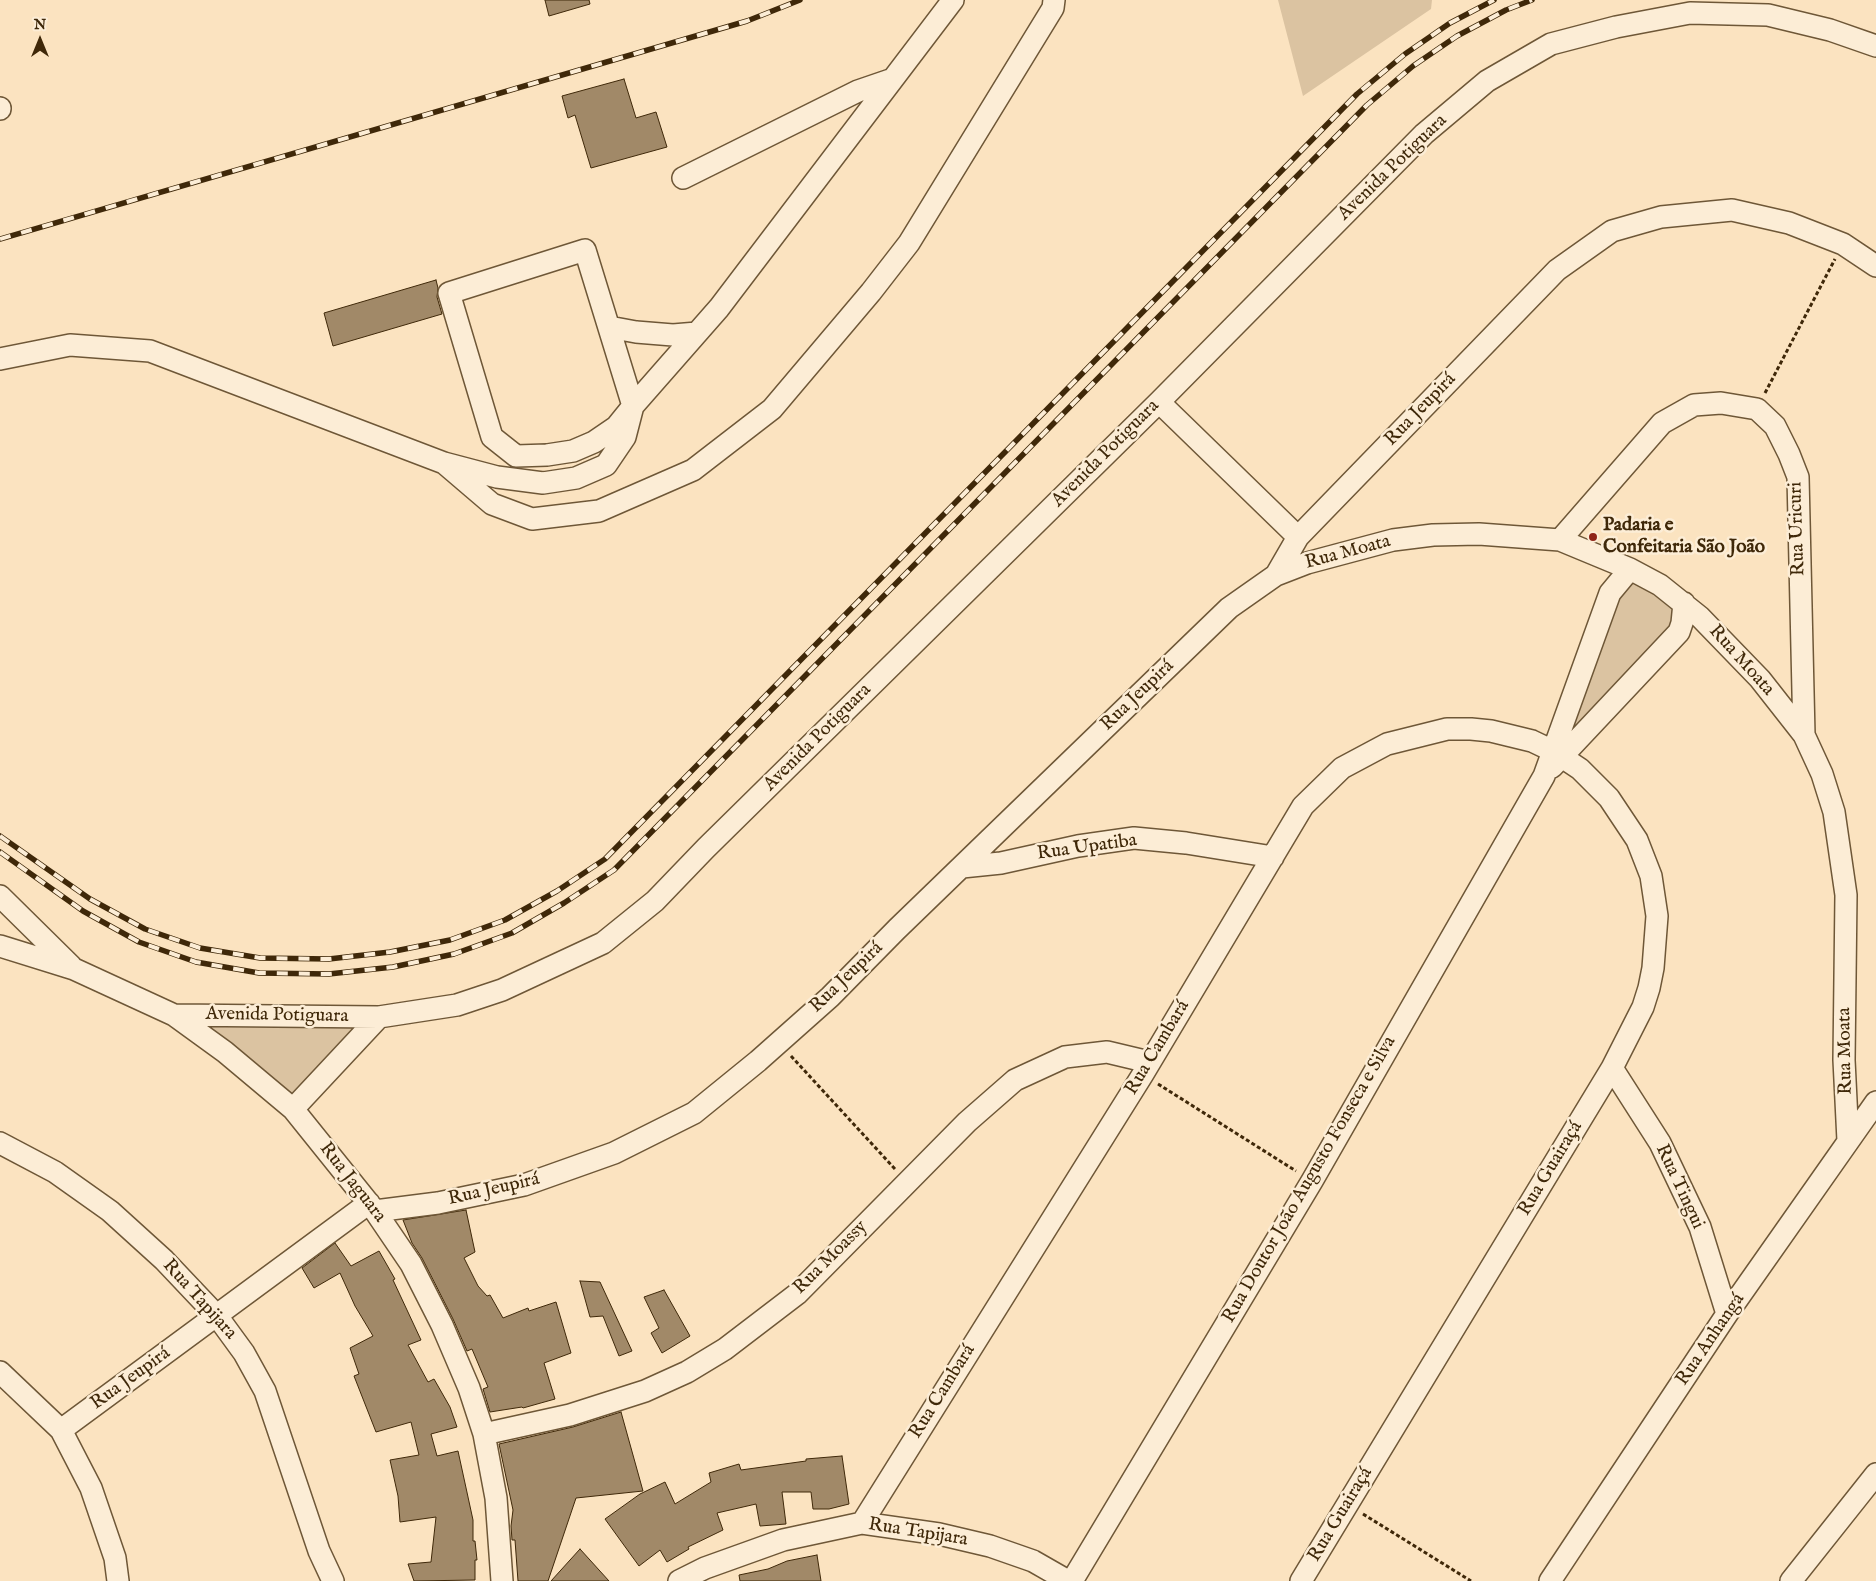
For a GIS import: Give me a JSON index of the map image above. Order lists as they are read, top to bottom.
{
  "streets": {
    "street": [
      "Avenida Potiguara",
      "Rua Jeupirá",
      "Rua Uricuri",
      "Rua Moata",
      "Rua Upatiba",
      "Rua Cambará",
      "Rua Guairaçá",
      "Rua Doutor João Augusto Fonseca e Silva",
      "Rua Jaguara",
      "Rua Tingui",
      "Rua Moassy",
      "Rua Tapijara",
      "Rua Anhangá"
    ]
  },
  "crossings": [
    ["Avenida Potiguara", "Rua Jaguara"],
    ["Rua Jeupirá", "Rua Moata"],
    ["Rua Jeupirá", "Rua Upatiba"],
    ["Rua Jeupirá", "Rua Jaguara"],
    ["Rua Jeupirá", "Rua Tapijara"],
    ["Rua Uricuri", "Rua Moata"],
    ["Rua Moata", "Rua Doutor João Augusto Fonseca e Silva"],
    ["Rua Moata", "Rua Anhangá"],
    ["Rua Upatiba", "Rua Cambará"],
    ["Rua Cambará", "Rua Guairaçá"],
    ["Rua Cambará", "Rua Doutor João Augusto Fonseca e Silva"],
    ["Rua Cambará", "Rua Moassy"],
    ["Rua Cambará", "Rua Tapijara"],
    ["Rua Guairaçá", "Rua Doutor João Augusto Fonseca e Silva"],
    ["Rua Guairaçá", "Rua Tingui"],
    ["Rua Doutor João Augusto Fonseca e Silva", "Rua Tapijara"],
    ["Rua Jaguara", "Rua Moassy"],
    ["Rua Tingui", "Rua Anhangá"]
  ],
  "places": ["Padaria e Confeitaria São João"],
  "north": "top"
}
